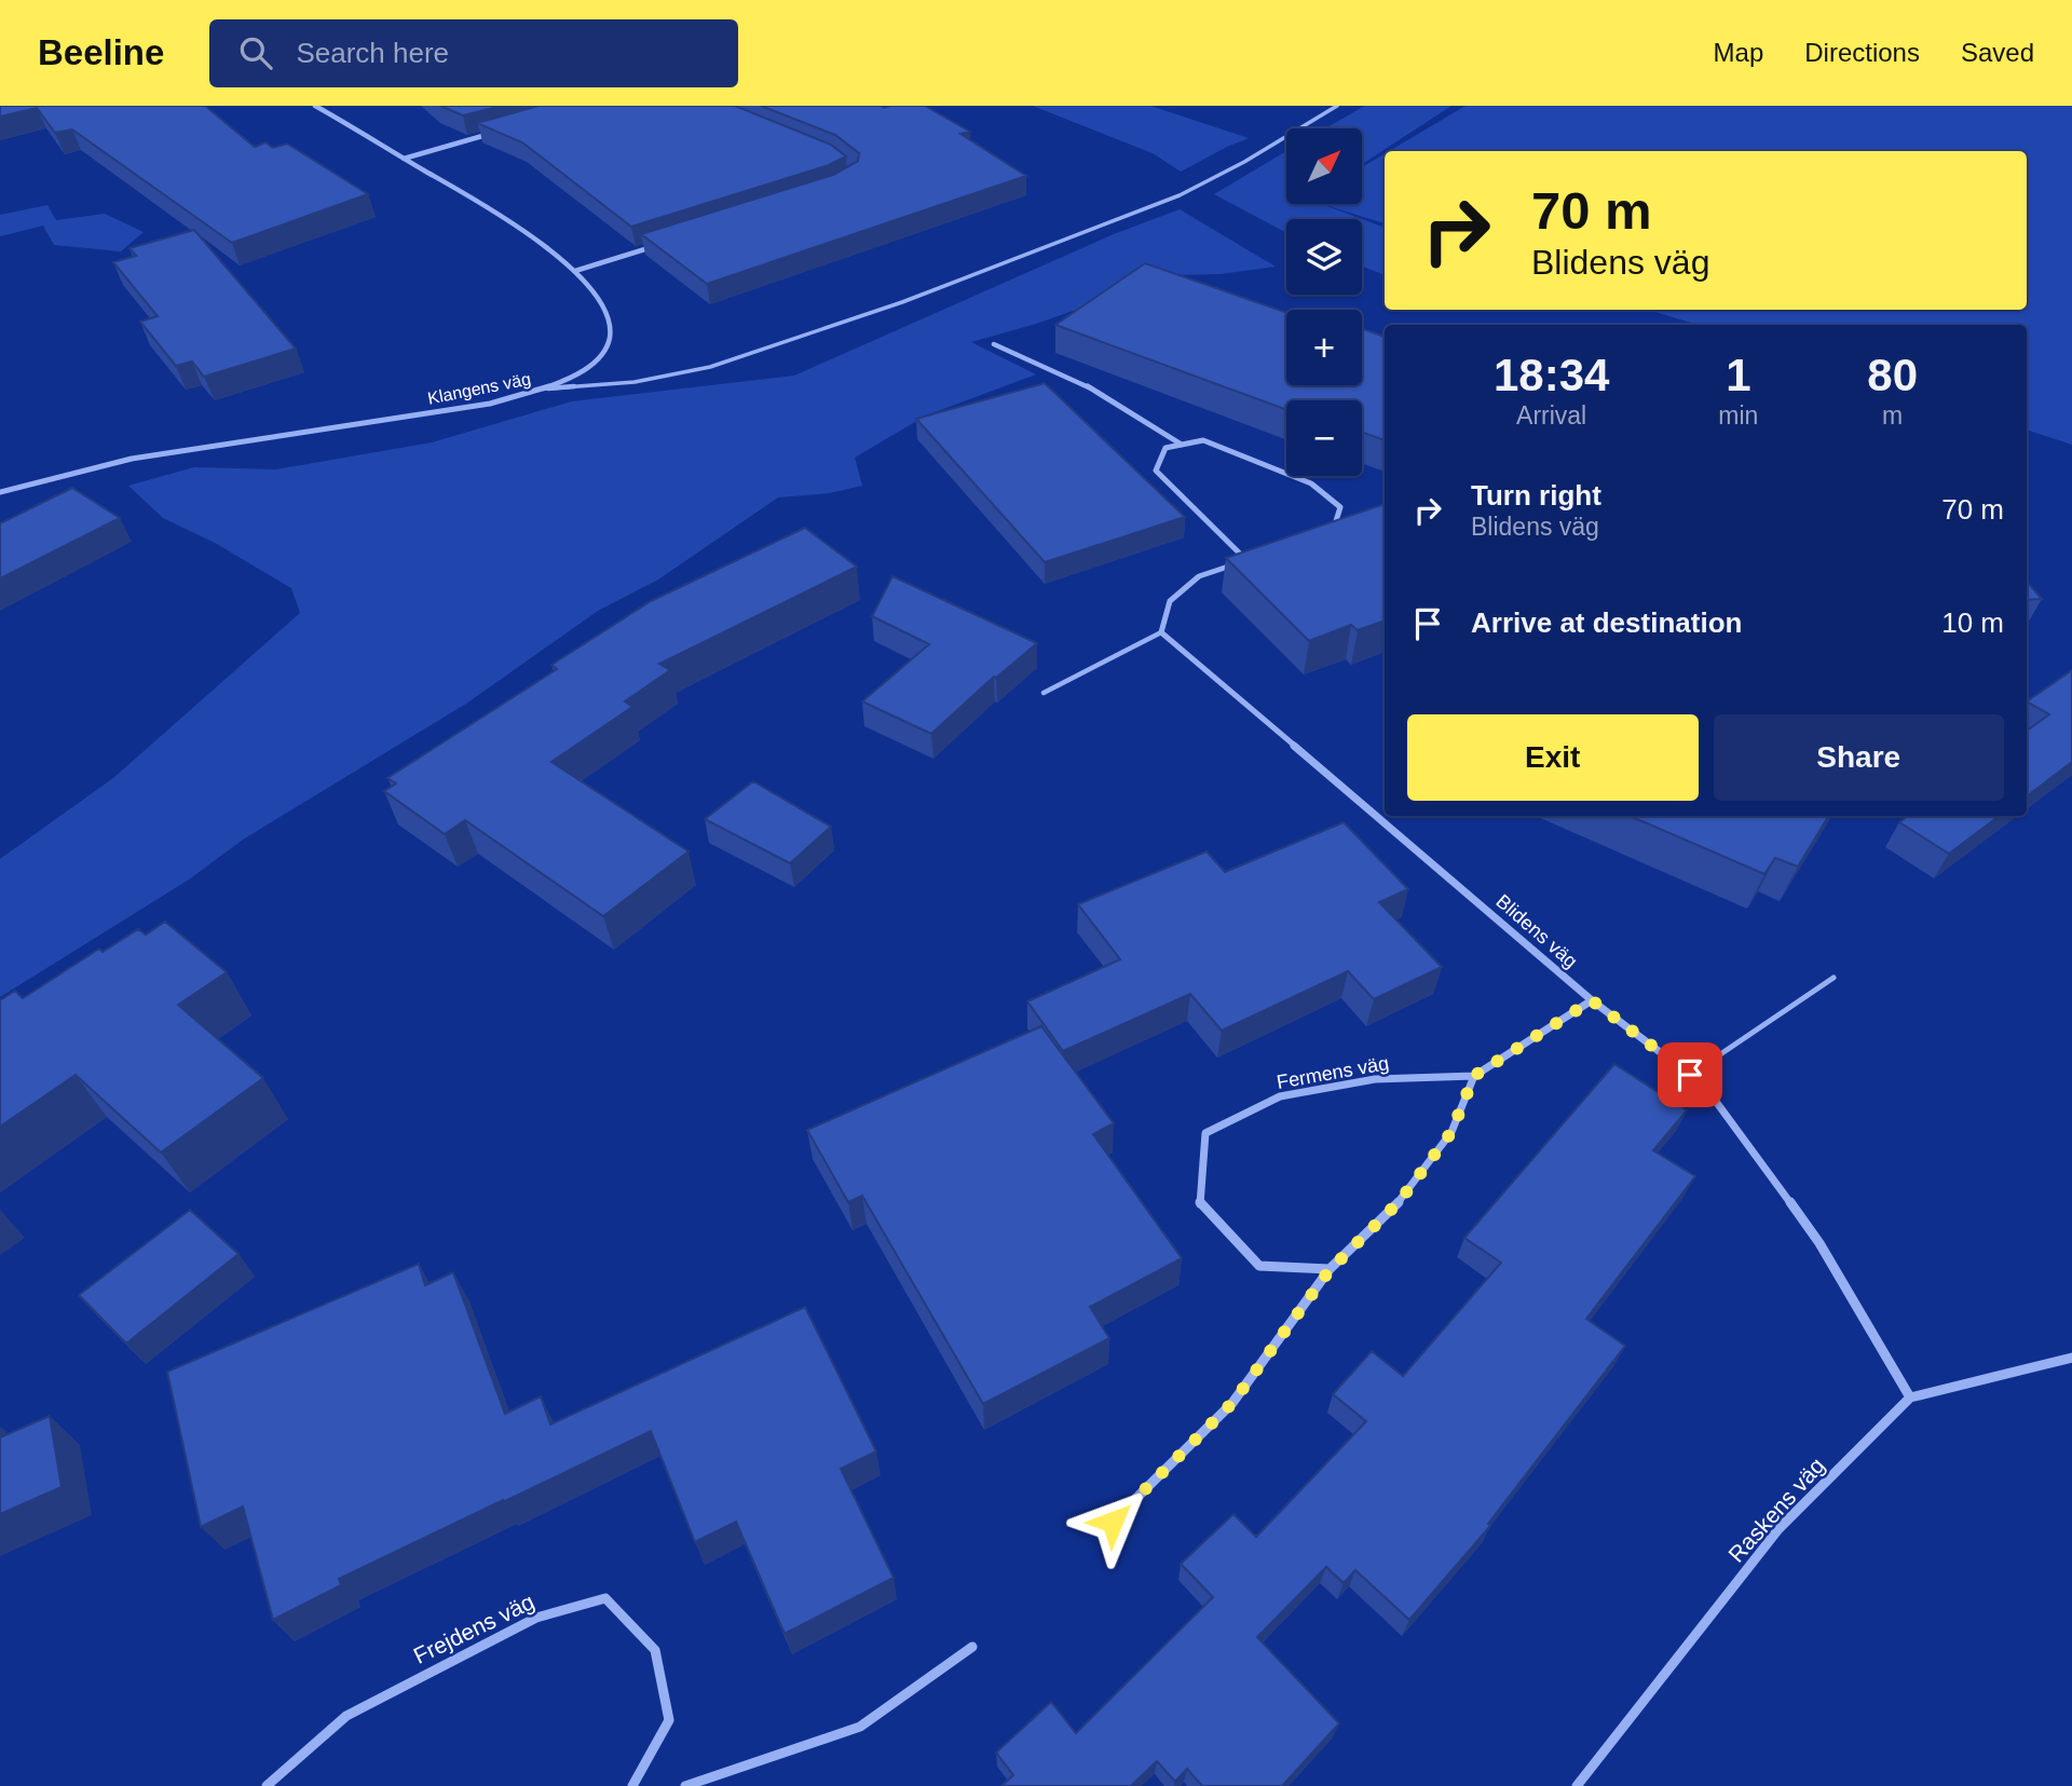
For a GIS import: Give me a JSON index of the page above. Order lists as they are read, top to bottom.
{
  "streets": {
    "street": [
      "Klangens väg",
      "Blidens väg",
      "Fermens väg",
      "Raskens väg",
      "Frejdens väg"
    ]
  },
  "crossings": [
    ["Blidens väg", "Raskens väg"]
  ],
  "north": "top right",
  "page": {
    "header": "Beeline",
    "search": "Search here",
    "nav": ["Map", "Directions", "Saved"],
    "map_buttons": ["+", "−"],
    "turn": ["70 m", "Blidens väg"],
    "eta": [
      "18:34",
      "Arrival",
      "1",
      "min",
      "80",
      "m"
    ],
    "list": [
      {
        "name": "Turn right",
        "note": "Blidens väg",
        "value": "70 m"
      },
      {
        "name": "Arrive at destination",
        "value": "10 m"
      }
    ],
    "buttons": ["Exit", "Share"]
  }
}
